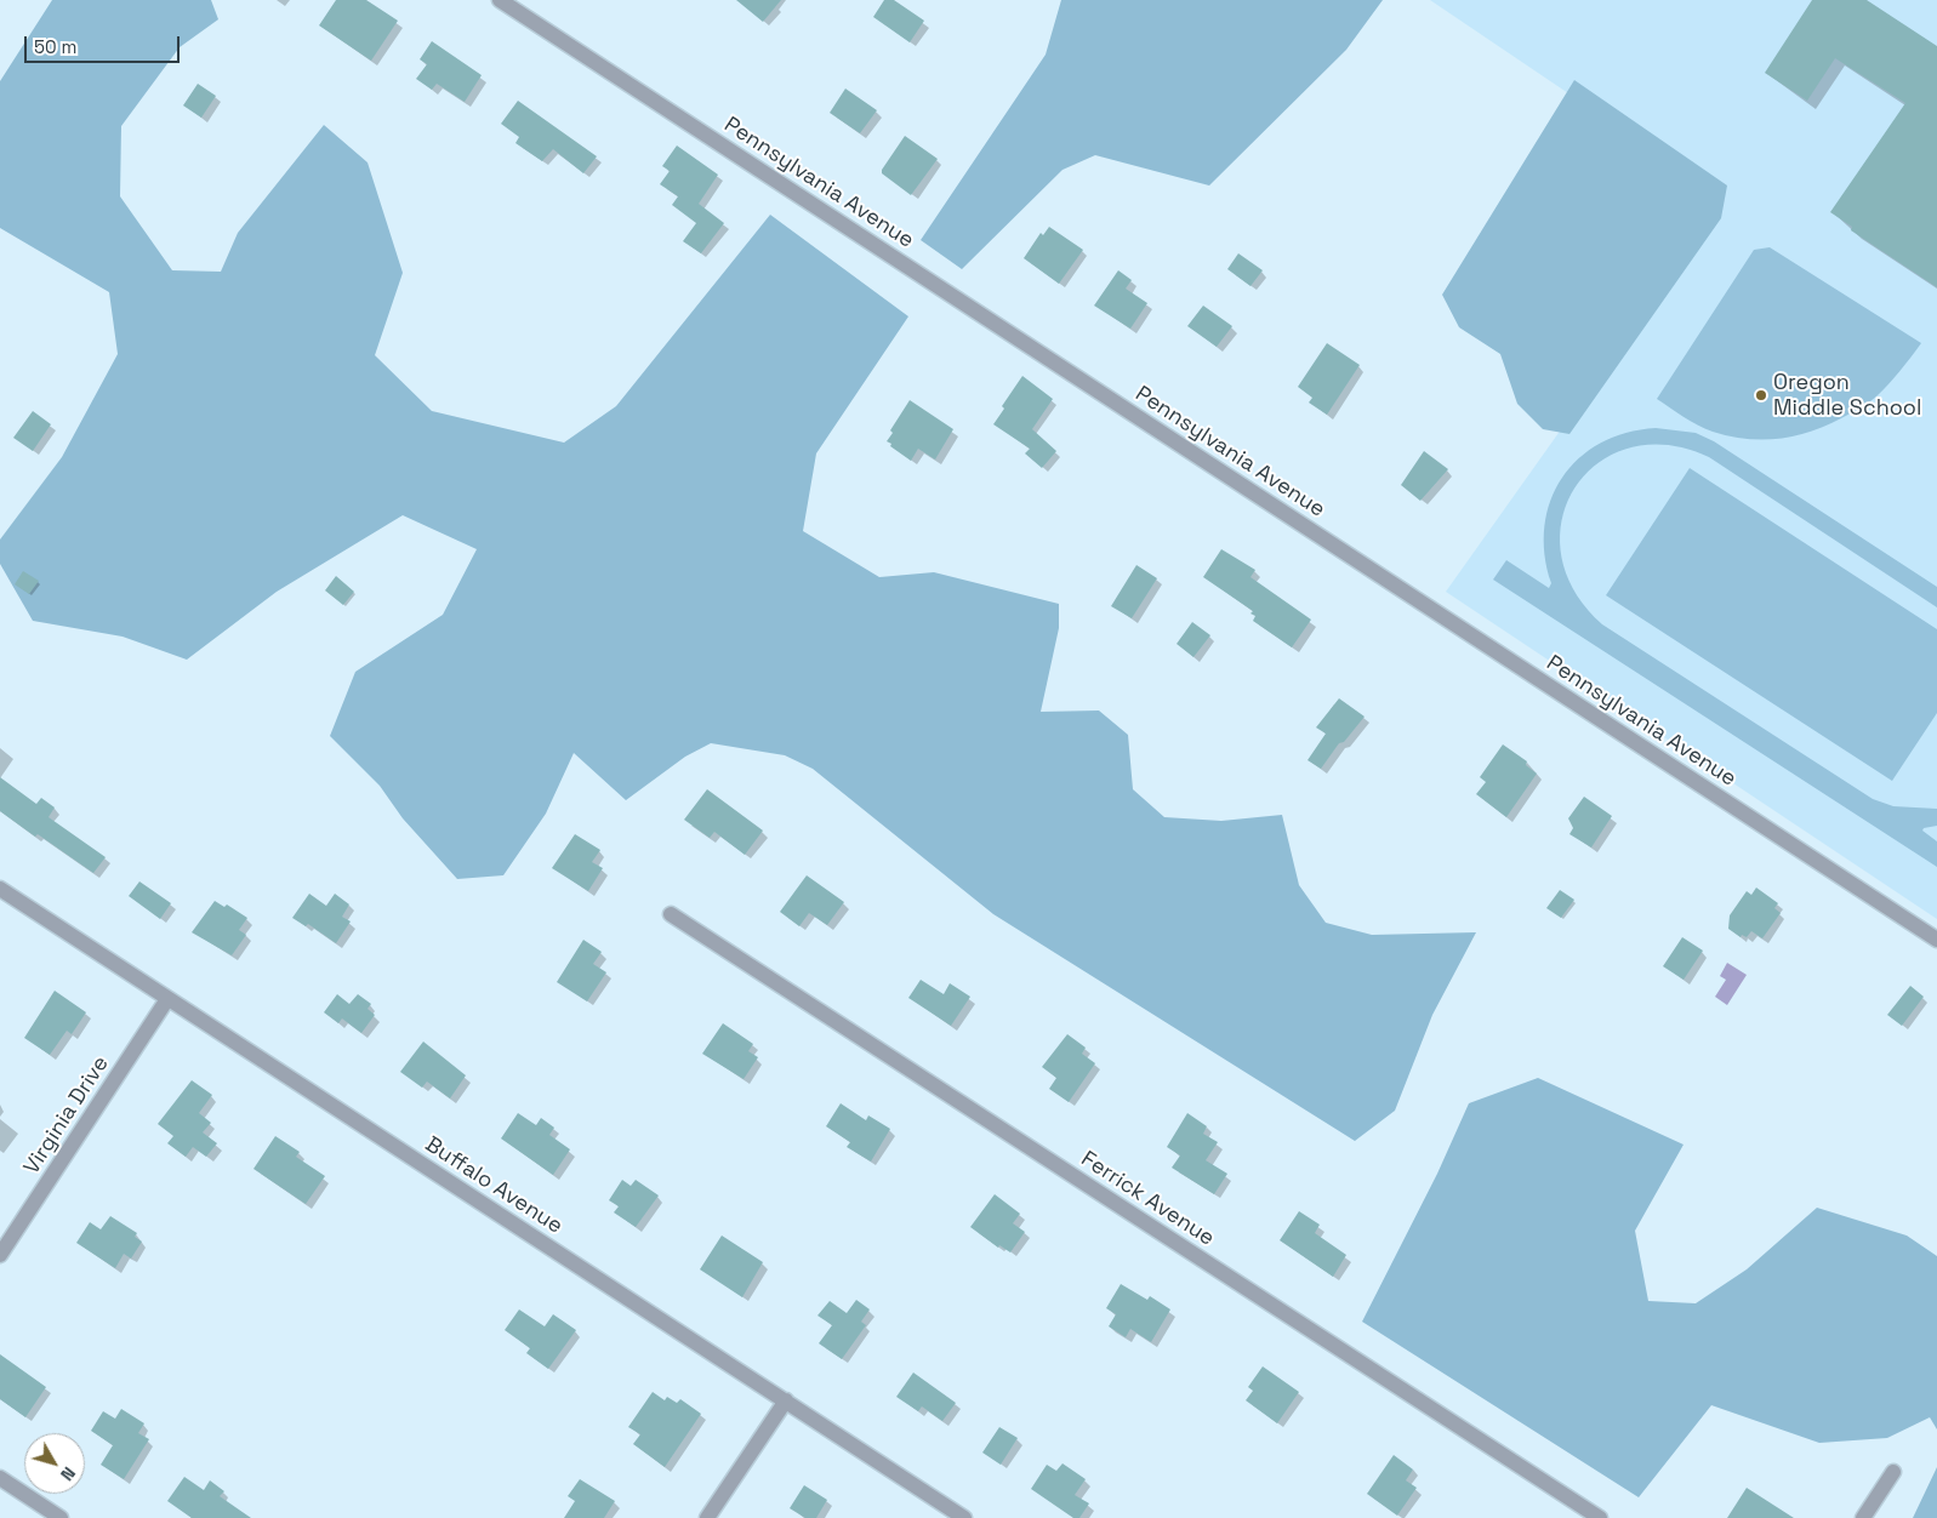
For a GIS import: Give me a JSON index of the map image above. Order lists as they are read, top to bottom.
{
  "streets": {
    "street": [
      "Pennsylvania Avenue",
      "Virginia Drive",
      "Buffalo Avenue",
      "Ferrick Avenue"
    ]
  },
  "crossings": [
    ["Virginia Drive", "Buffalo Avenue"]
  ],
  "places": ["Oregon Middle School"],
  "scale_bar": "50 m",
  "north": "bottom right"
}
